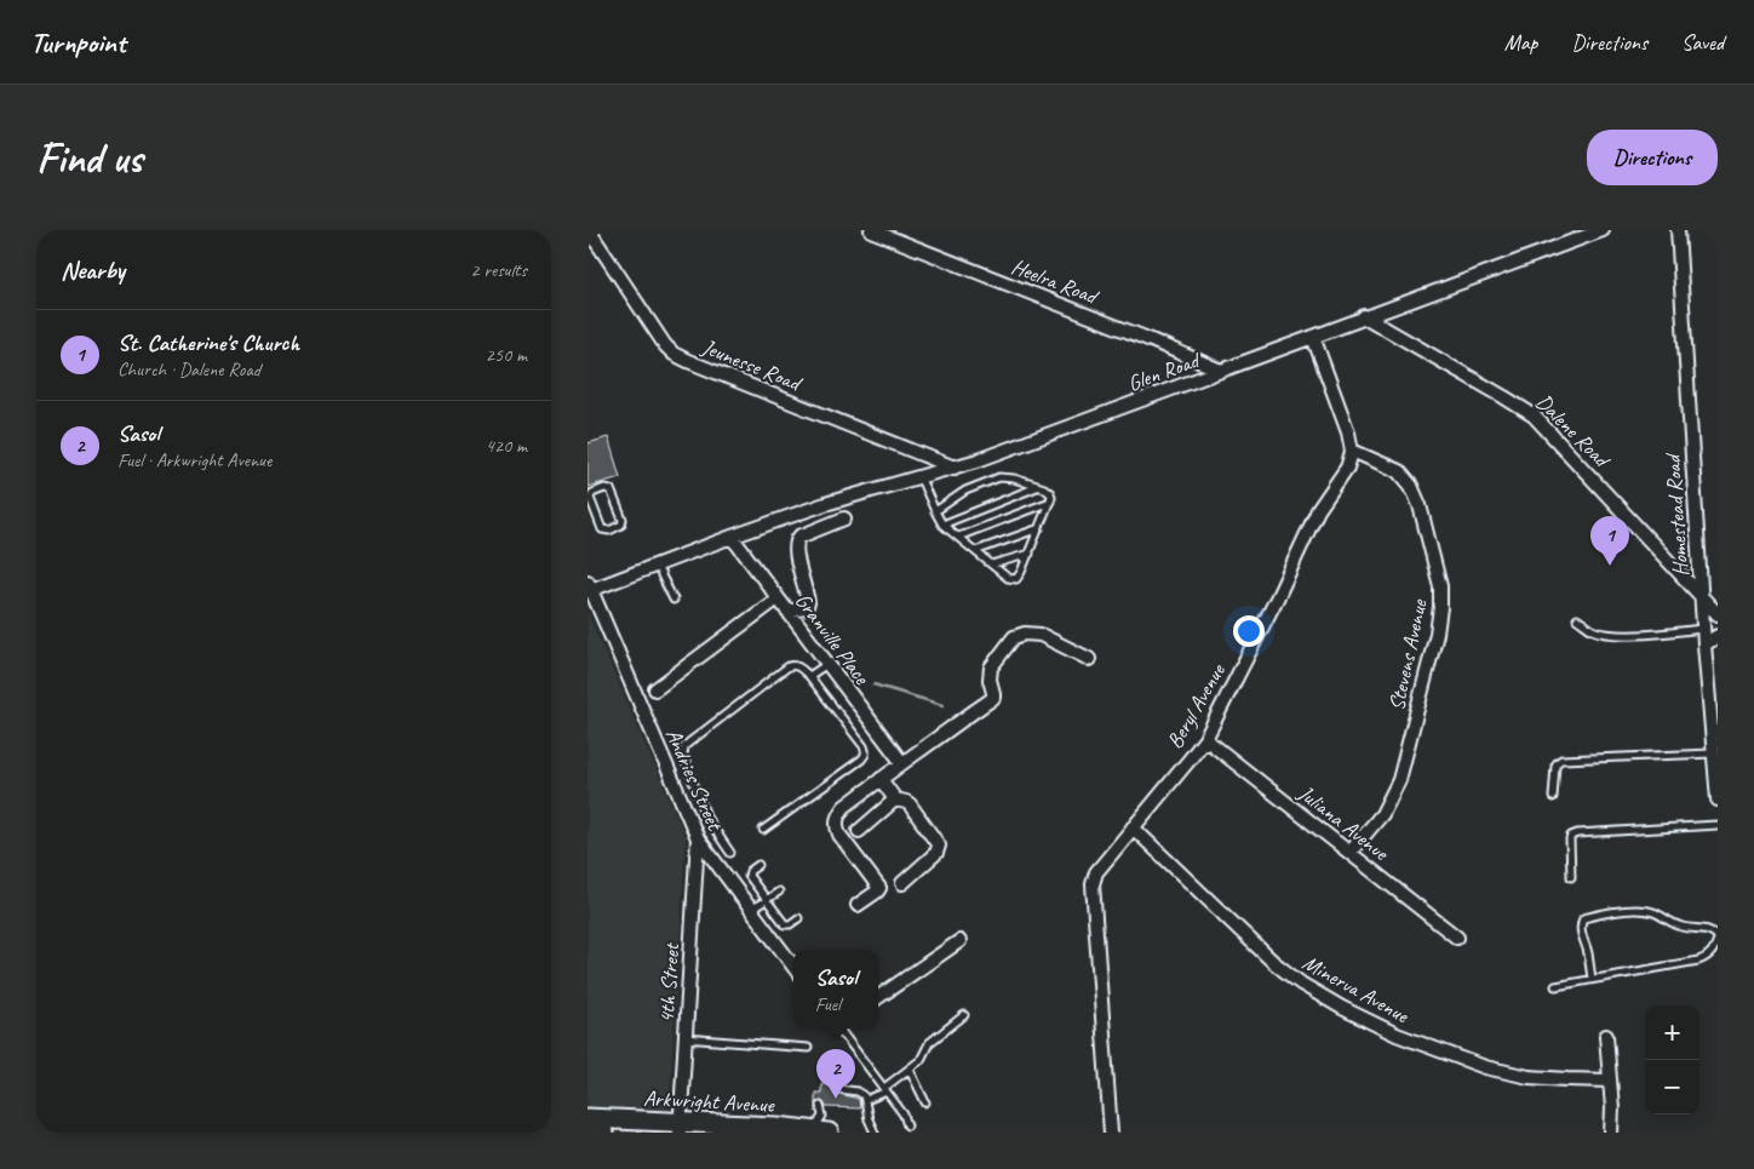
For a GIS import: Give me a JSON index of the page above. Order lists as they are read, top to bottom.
{
  "streets": {
    "main road": ["Arkwright Avenue"],
    "street": [
      "Heelra Road",
      "Jeunesse Road",
      "Glen Road",
      "Dalene Road",
      "Homestead Road",
      "Granville Place",
      "Stevens Avenue",
      "Beryl Avenue",
      "Andries Street",
      "Juliana Avenue",
      "4th Street",
      "Minerva Avenue"
    ]
  },
  "crossings": [
    ["Heelra Road", "Glen Road"],
    ["Jeunesse Road", "Glen Road"],
    ["Glen Road", "Dalene Road"],
    ["Glen Road", "Granville Place"],
    ["Glen Road", "Andries Street"],
    ["Dalene Road", "Homestead Road"],
    ["Stevens Avenue", "Beryl Avenue"],
    ["Stevens Avenue", "Juliana Avenue"],
    ["Beryl Avenue", "Juliana Avenue"],
    ["Beryl Avenue", "Minerva Avenue"],
    ["Andries Street", "4th Street"],
    ["4th Street", "Arkwright Avenue"]
  ],
  "page": {
    "header": "Turnpoint",
    "nav": ["Map", "Directions", "Saved"],
    "buttons": "Directions",
    "title": "Find us",
    "heading": ["Nearby", "2 results"],
    "list": [
      {
        "mark": "1",
        "name": "St. Catherine's Church",
        "note": "Church · Dalene Road",
        "value": "250 m"
      },
      {
        "mark": "2",
        "name": "Sasol",
        "note": "Fuel · Arkwright Avenue",
        "value": "420 m"
      }
    ],
    "pins": ["1", "2"],
    "popup": ["Sasol", "Fuel"],
    "map_buttons": ["+", "−"]
  }
}
